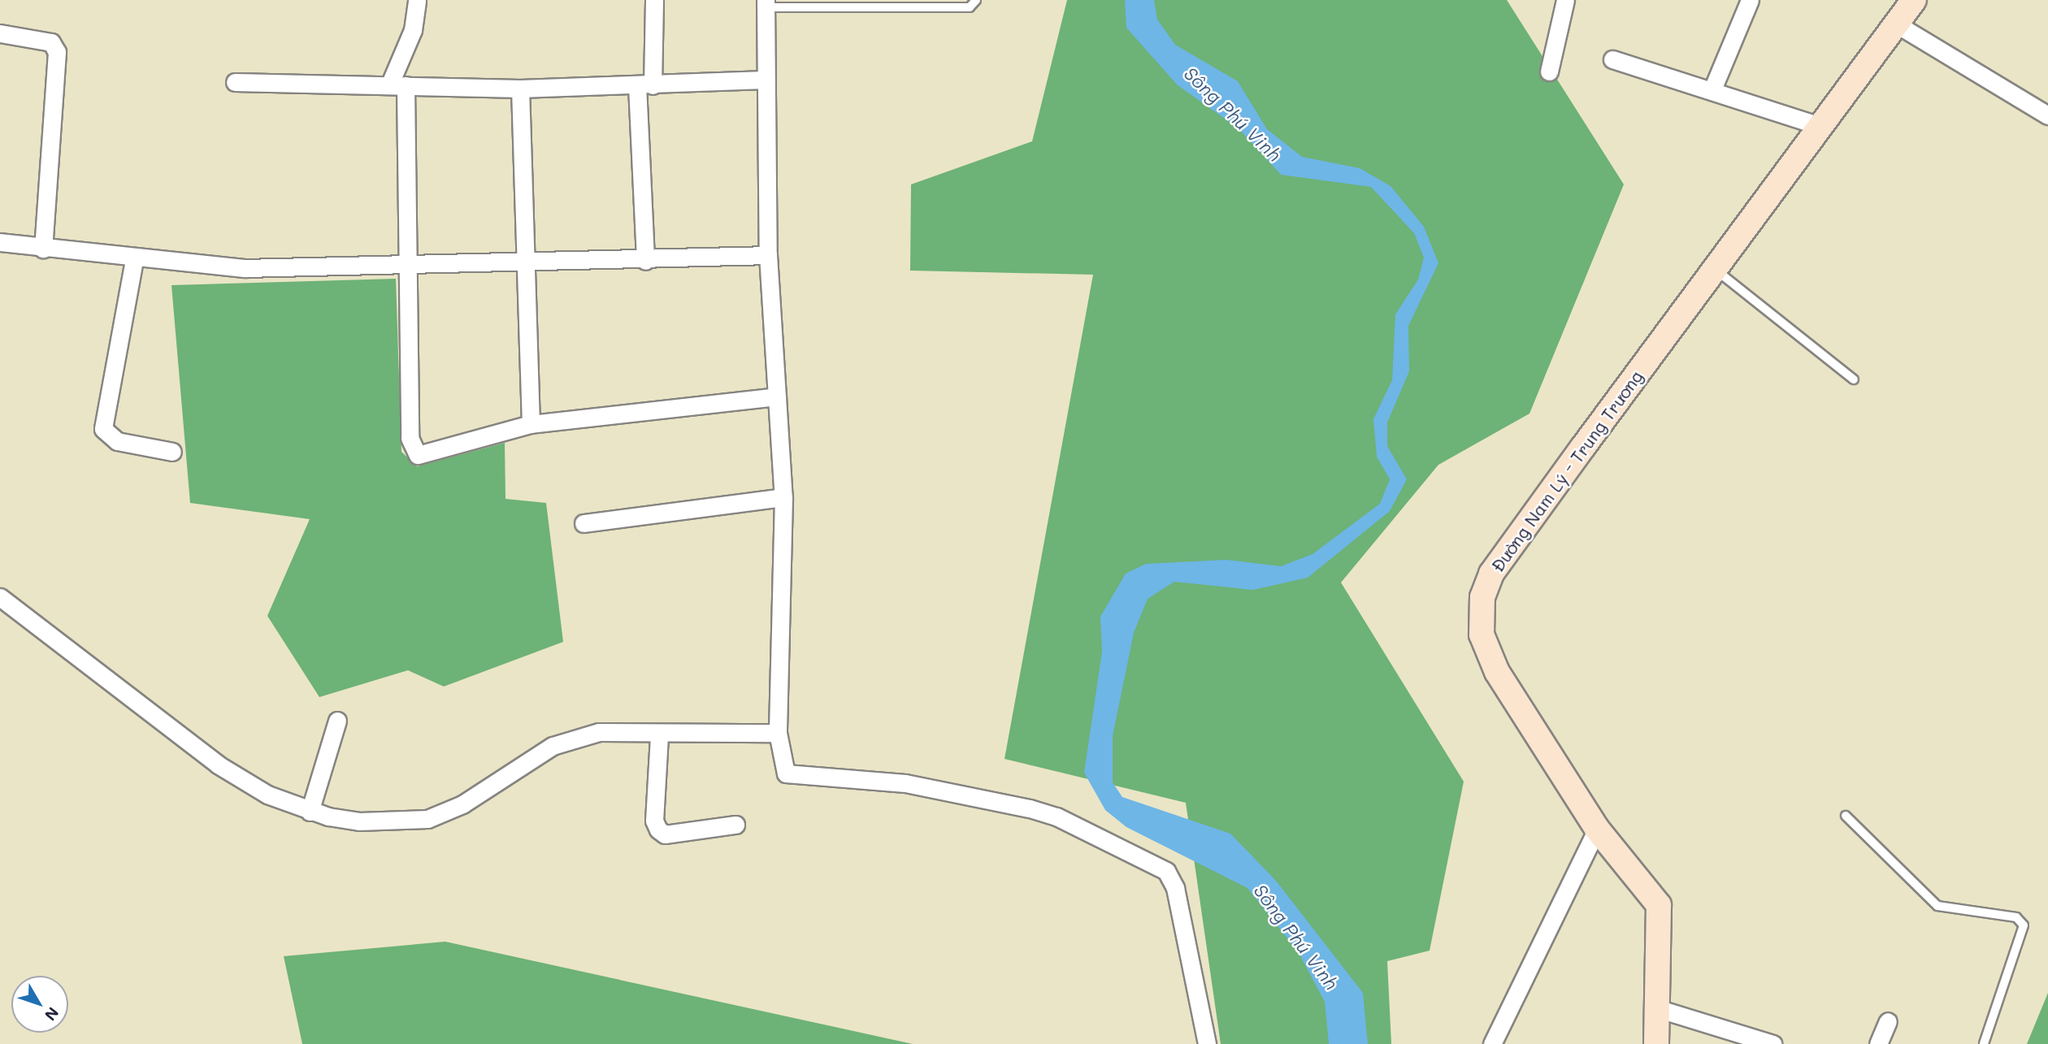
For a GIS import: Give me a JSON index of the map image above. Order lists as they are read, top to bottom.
{
  "streets": {
    "main road": ["Đường Nam Lý - Trung Trương"]
  },
  "water": ["Sông Phú Vinh"],
  "north": "bottom right"
}
